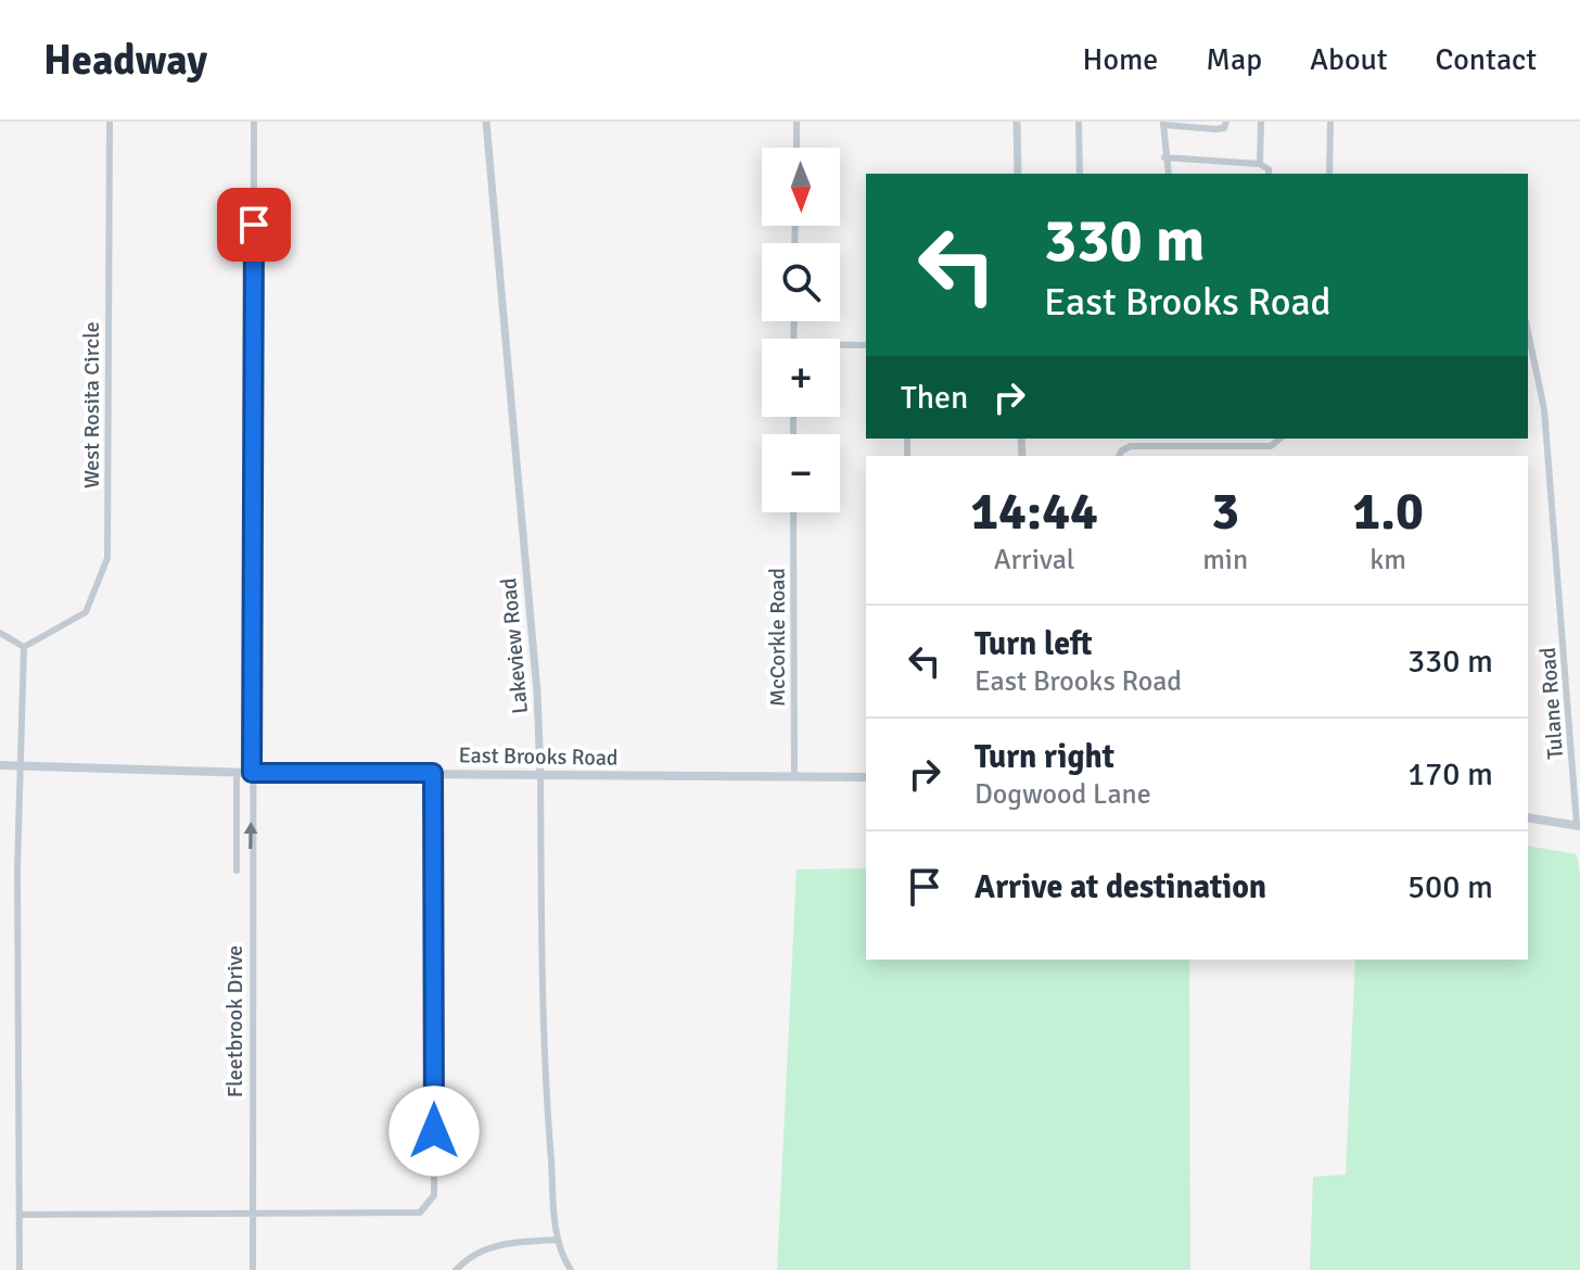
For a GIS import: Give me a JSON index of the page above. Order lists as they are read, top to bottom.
{
  "streets": {
    "main road": ["East Brooks Road"],
    "street": [
      "West Rosita Circle",
      "McCorkle Road",
      "Lakeview Road",
      "Tulane Road",
      "Fleetbrook Drive"
    ]
  },
  "crossings": [
    ["McCorkle Road", "East Brooks Road"],
    ["Lakeview Road", "East Brooks Road"],
    ["East Brooks Road", "Fleetbrook Drive"]
  ],
  "one_way": ["Fleetbrook Drive"],
  "north": "bottom",
  "page": {
    "header": "Headway",
    "nav": [
      "Home",
      "Map",
      "About",
      "Contact"
    ],
    "map_buttons": ["+", "−"],
    "turn": ["330 m", "East Brooks Road"],
    "then": "Then",
    "eta": [
      "14:44",
      "Arrival",
      "3",
      "min",
      "1.0",
      "km"
    ],
    "list": [
      {
        "name": "Turn left",
        "note": "East Brooks Road",
        "value": "330 m"
      },
      {
        "name": "Turn right",
        "note": "Dogwood Lane",
        "value": "170 m"
      },
      {
        "name": "Arrive at destination",
        "value": "500 m"
      }
    ]
  }
}
